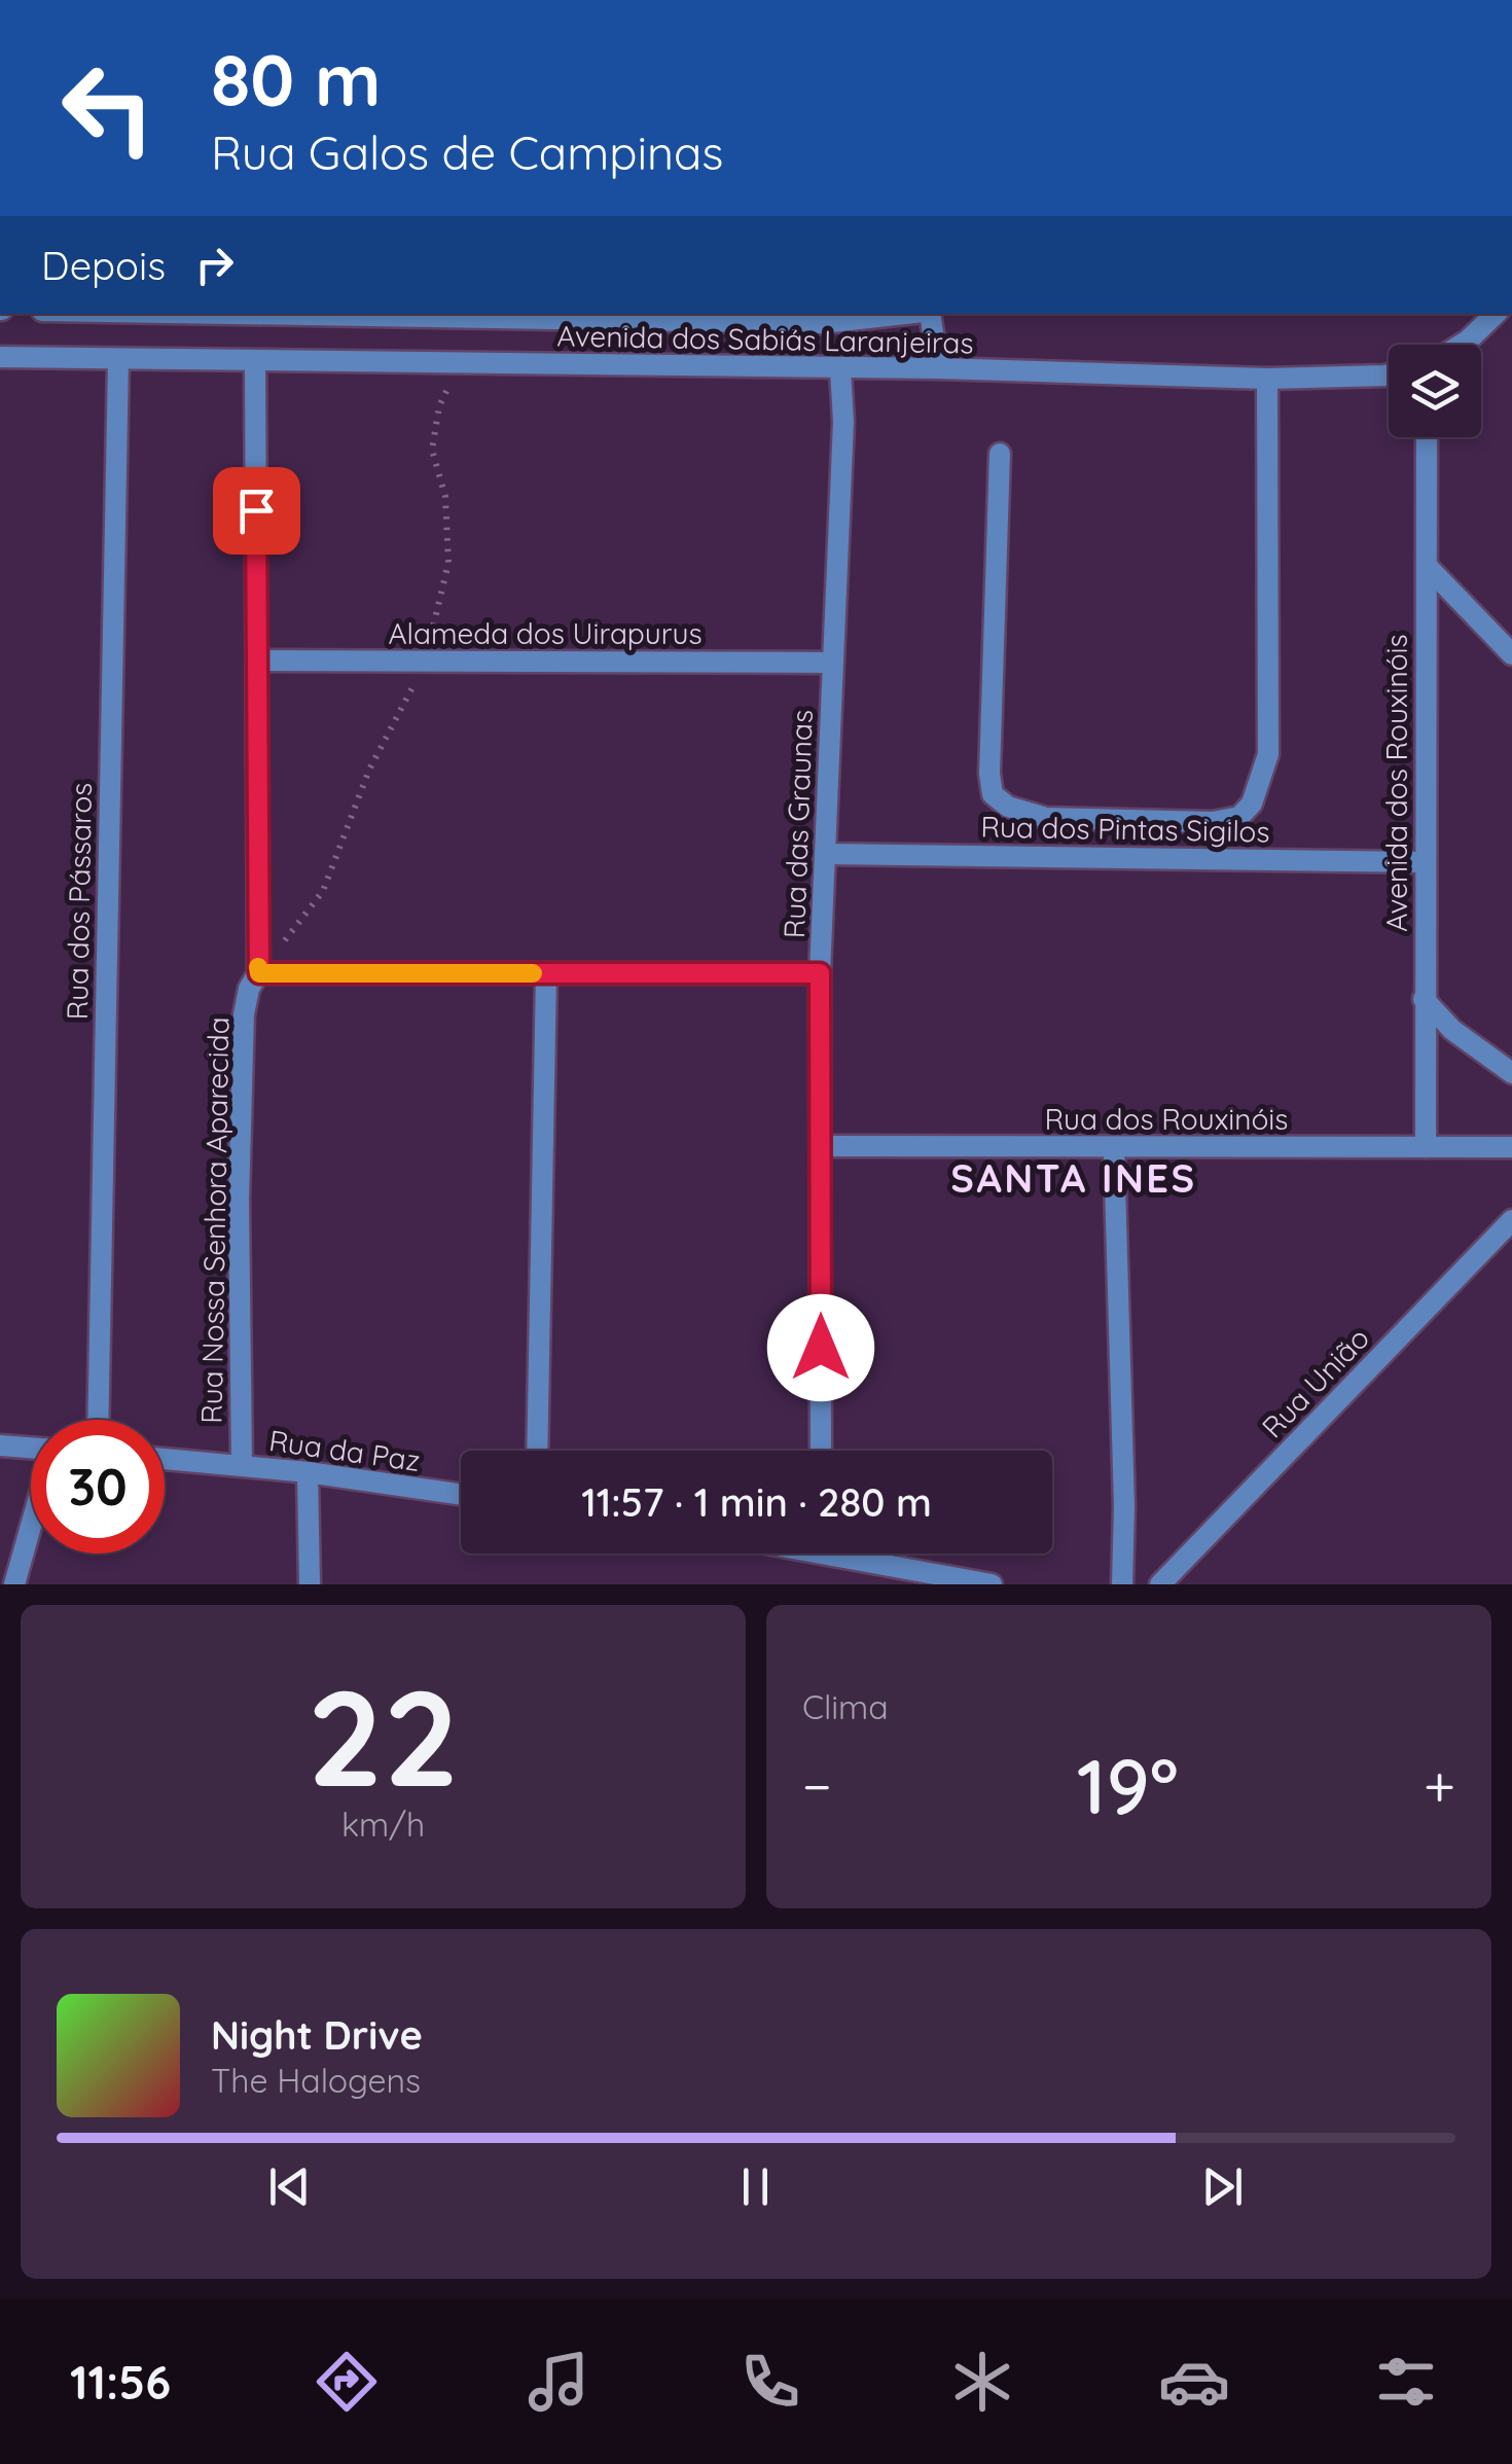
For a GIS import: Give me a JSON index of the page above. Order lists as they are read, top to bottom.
{
  "streets": {
    "street": [
      "Avenida dos Sabiás Laranjeiras",
      "Alameda dos Uirapurus",
      "Avenida dos Rouxinóis",
      "Rua das Graunas",
      "Rua dos Pintas Sigilos",
      "Rua dos Pássaros",
      "Rua dos Rouxinóis",
      "Rua Nossa Senhora Aparecida",
      "Rua União",
      "Rua da Paz"
    ]
  },
  "crossings": [
    ["Avenida dos Sabiás Laranjeiras", "Rua das Graunas"],
    ["Avenida dos Sabiás Laranjeiras", "Rua dos Pássaros"],
    ["Avenida dos Sabiás Laranjeiras", "Rua Nossa Senhora Aparecida"],
    ["Alameda dos Uirapurus", "Rua das Graunas"],
    ["Alameda dos Uirapurus", "Rua Nossa Senhora Aparecida"],
    ["Avenida dos Rouxinóis", "Rua dos Pintas Sigilos"],
    ["Avenida dos Rouxinóis", "Rua dos Rouxinóis"],
    ["Rua das Graunas", "Rua dos Pintas Sigilos"],
    ["Rua das Graunas", "Rua dos Rouxinóis"],
    ["Rua Nossa Senhora Aparecida", "Rua da Paz"]
  ],
  "districts": ["SANTA INES"],
  "page": {
    "turn": ["80 m", "Rua Galos de Campinas"],
    "then": "Depois",
    "limit": "30",
    "trip": "11:57 · 1 min · 280 m",
    "tile": [
      ["22", "km/h"],
      "Clima"
    ],
    "heat": ["−", "19°", "+"],
    "song": ["Night Drive", "The Halogens"],
    "tabs": "11:56"
  }
}
